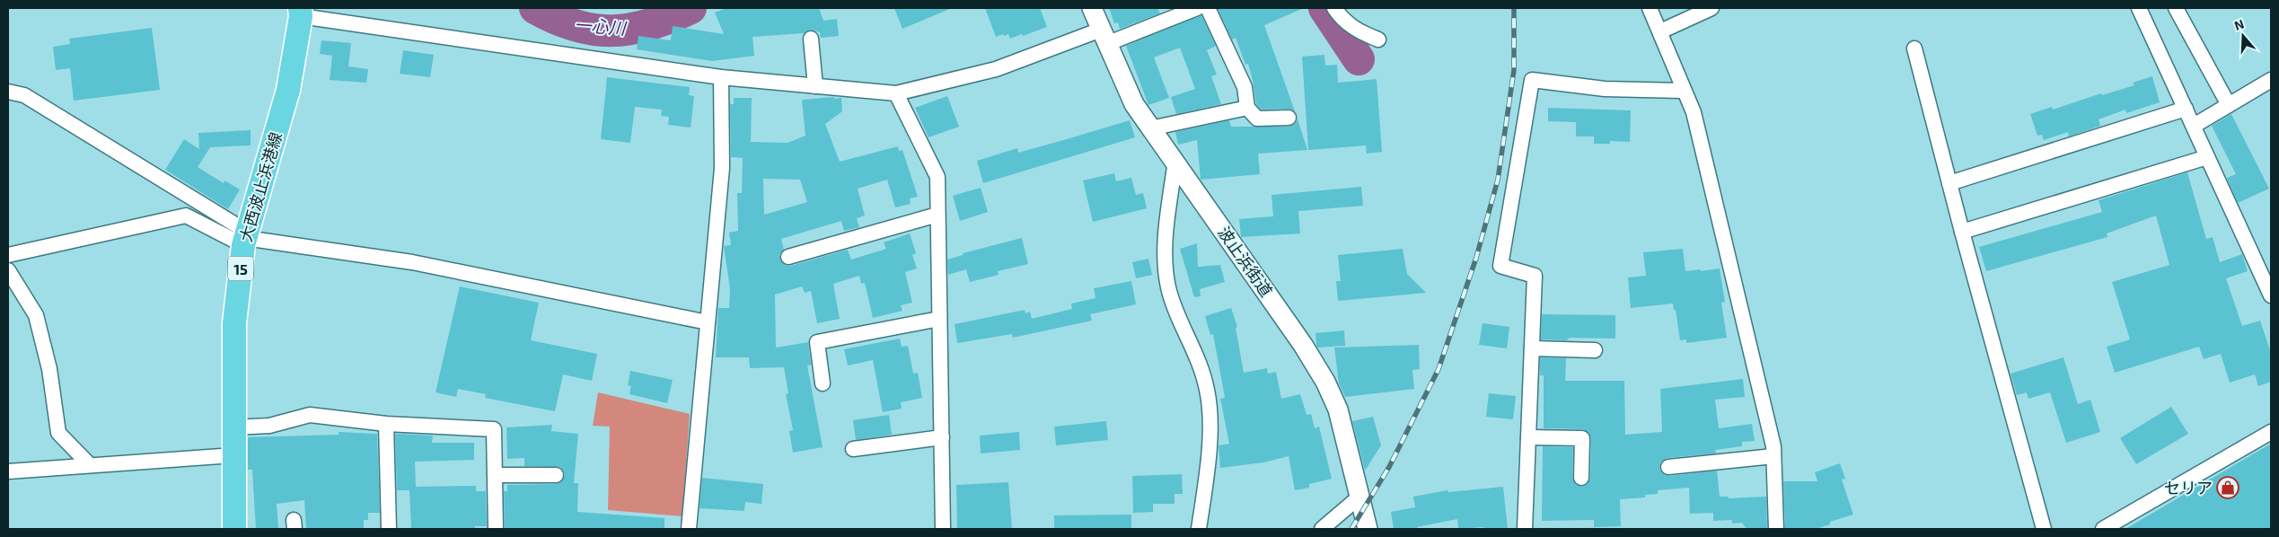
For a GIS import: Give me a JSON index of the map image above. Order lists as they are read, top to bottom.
{
  "streets": {
    "main road": ["大西波止浜港線", "15"],
    "street": ["波止浜街道"]
  },
  "water": ["一心川"],
  "places": {
    "shop": ["セリア"]
  },
  "north": "top"
}
